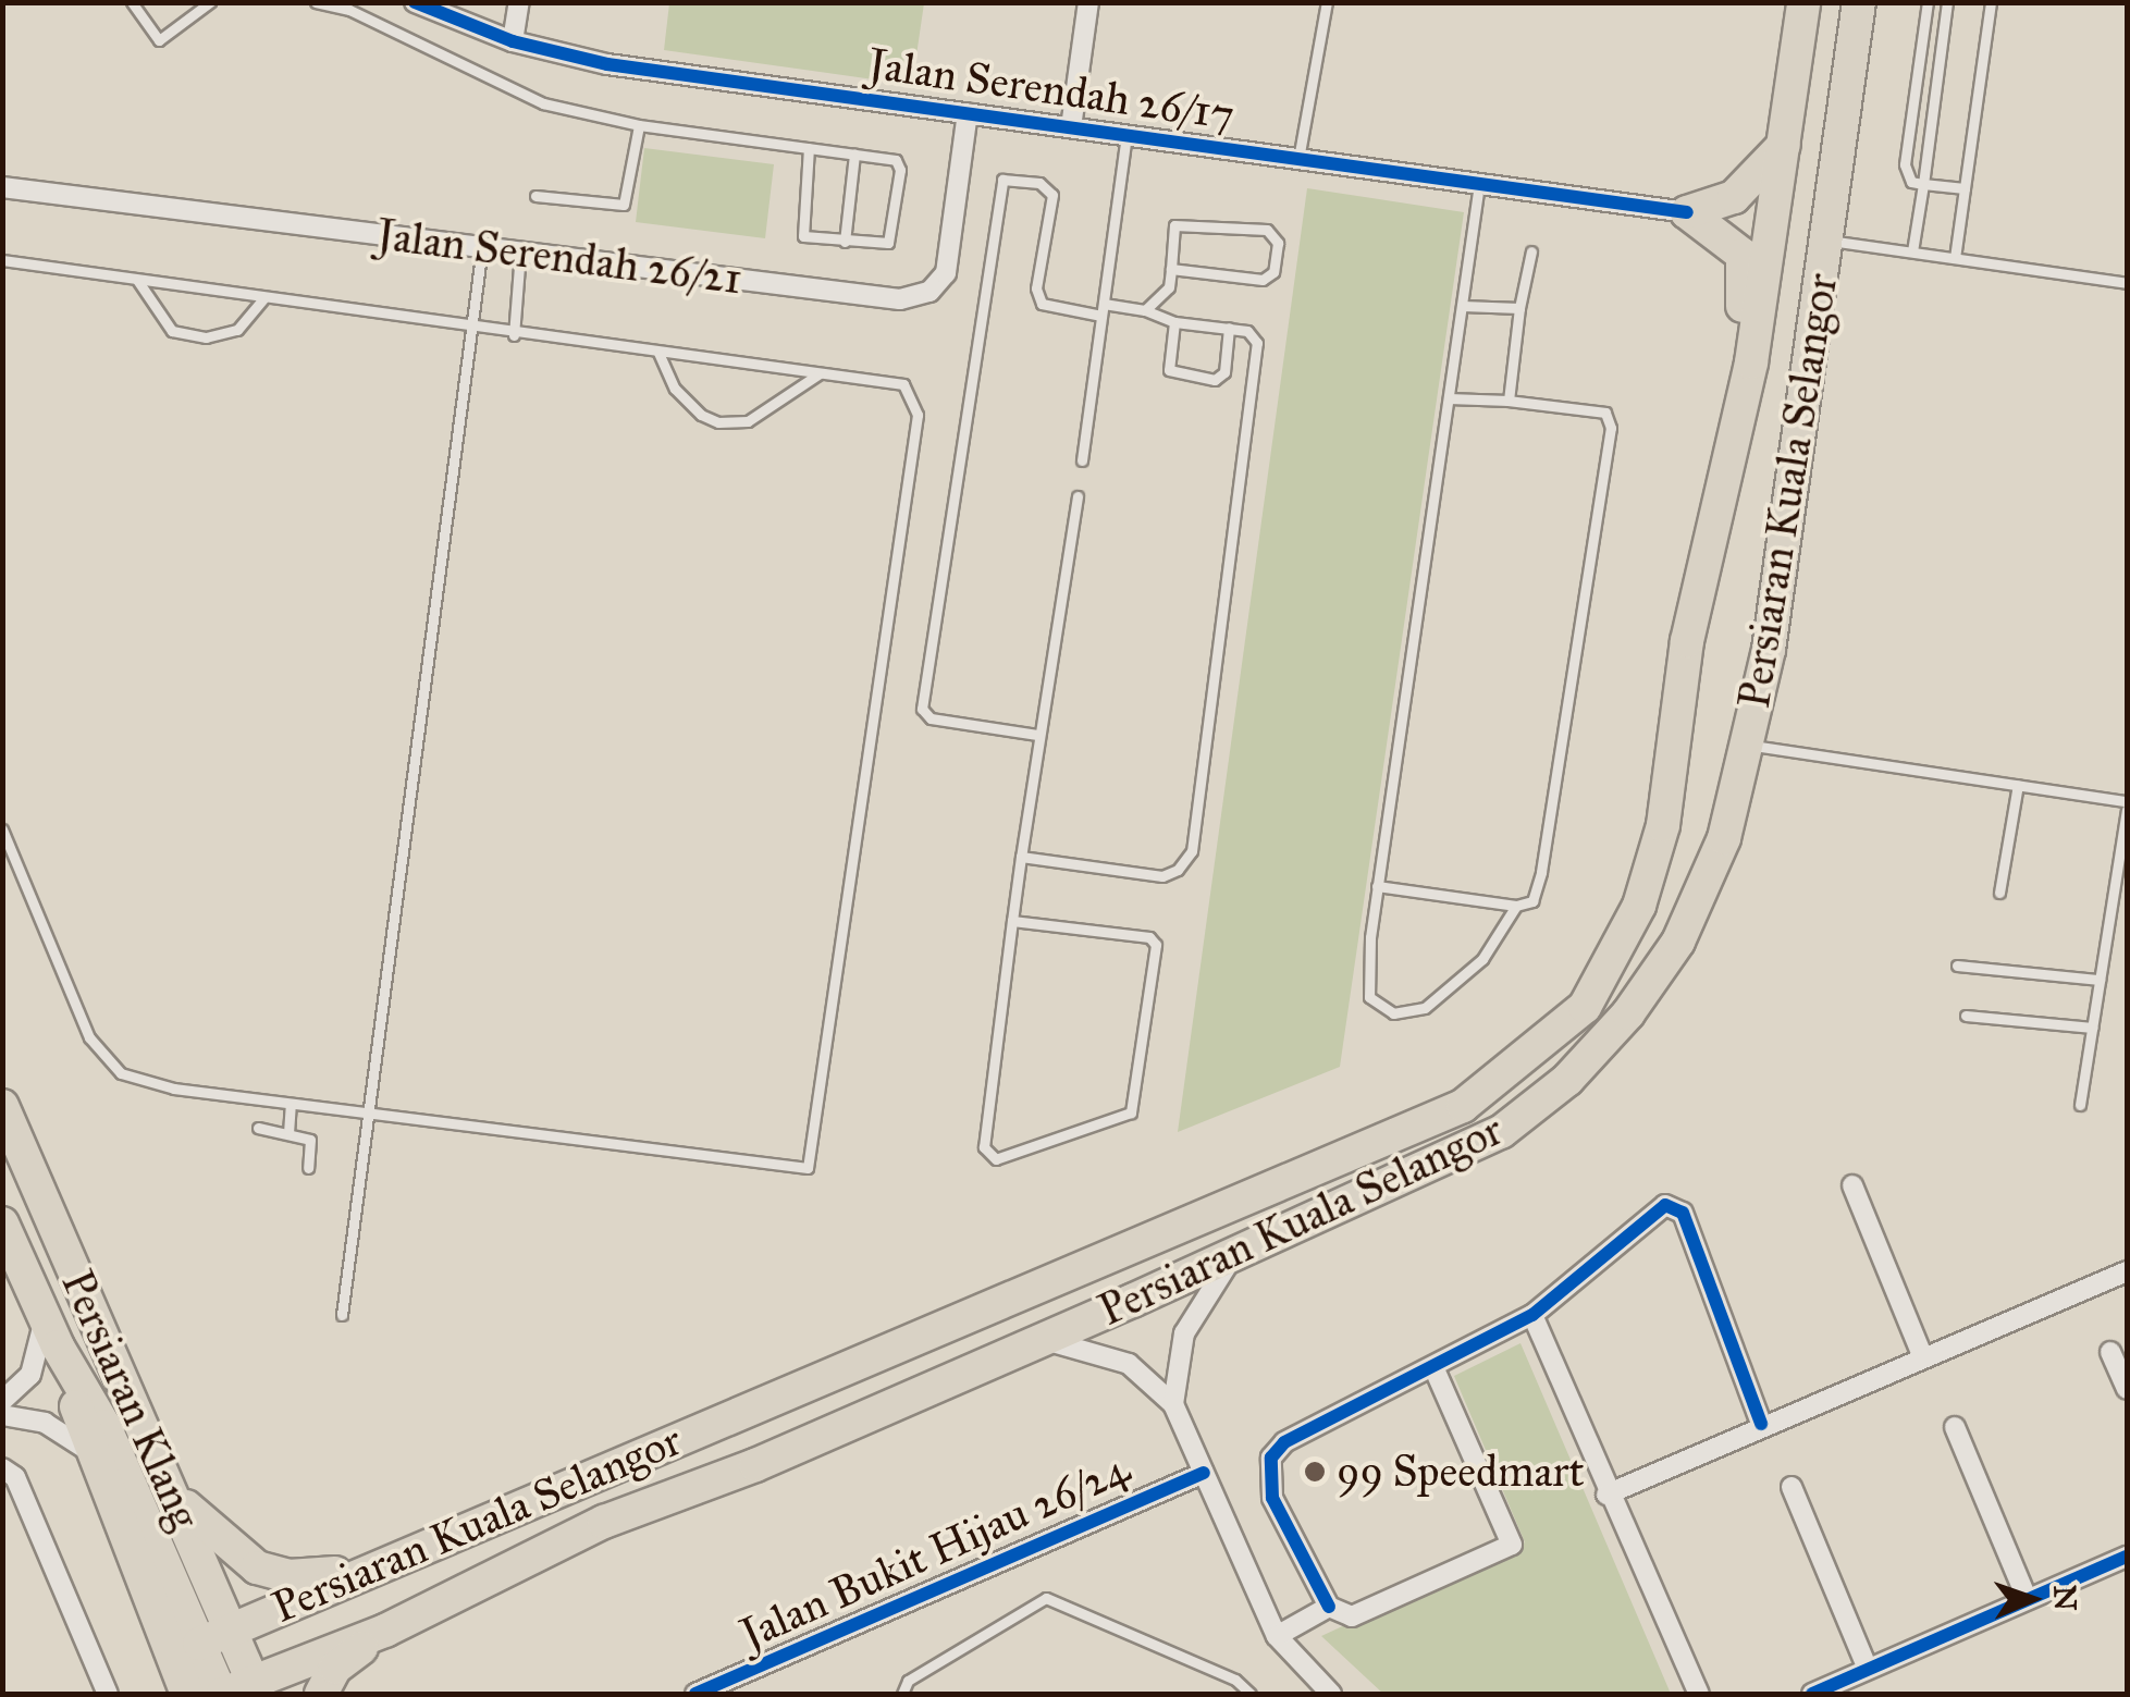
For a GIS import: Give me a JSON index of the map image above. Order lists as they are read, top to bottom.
{
  "streets": {
    "main road": ["Persiaran Kuala Selangor", "Persiaran Klang"],
    "street": ["Jalan Serendah 26/17", "Jalan Serendah 26/21", "Jalan Bukit Hijau 26/24"]
  },
  "crossings": [
    ["Jalan Serendah 26/17", "Jalan Serendah 26/21"],
    ["Persiaran Kuala Selangor", "Persiaran Klang"]
  ],
  "places": ["99 Speedmart"],
  "north": "right"
}
